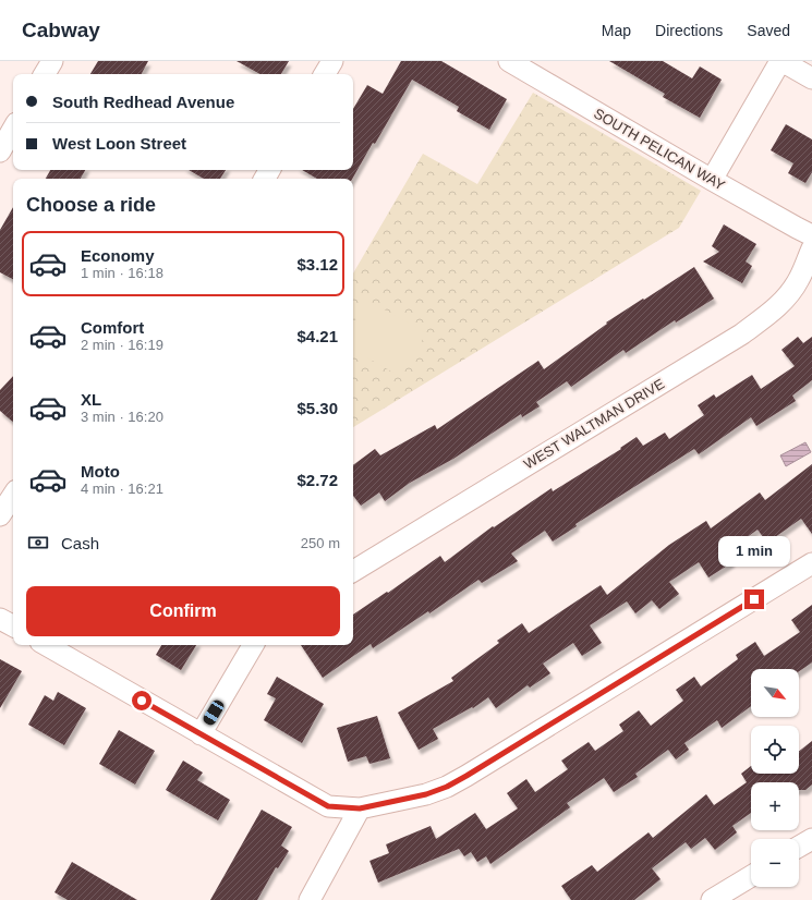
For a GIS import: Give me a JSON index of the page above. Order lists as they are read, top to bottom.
{
  "streets": {
    "street": ["SOUTH PELICAN WAY", "WEST WALTMAN DRIVE"]
  },
  "north": "bottom right",
  "page": {
    "header": "Cabway",
    "nav": ["Map", "Directions", "Saved"],
    "banner": ["South Redhead Avenue", "West Loon Street"],
    "heading": "Choose a ride",
    "list": [
      {
        "name": "Economy",
        "note": "1 min · 16:18",
        "value": "$3.12"
      },
      {
        "name": "Comfort",
        "note": "2 min · 16:19",
        "value": "$4.21"
      },
      {
        "name": "XL",
        "note": "3 min · 16:20",
        "value": "$5.30"
      },
      {
        "name": "Moto",
        "note": "4 min · 16:21",
        "value": "$2.72"
      }
    ],
    "pay": ["Cash", "250 m"],
    "bubble": "1 min",
    "buttons": "Confirm",
    "map_buttons": ["+", "−"]
  }
}
